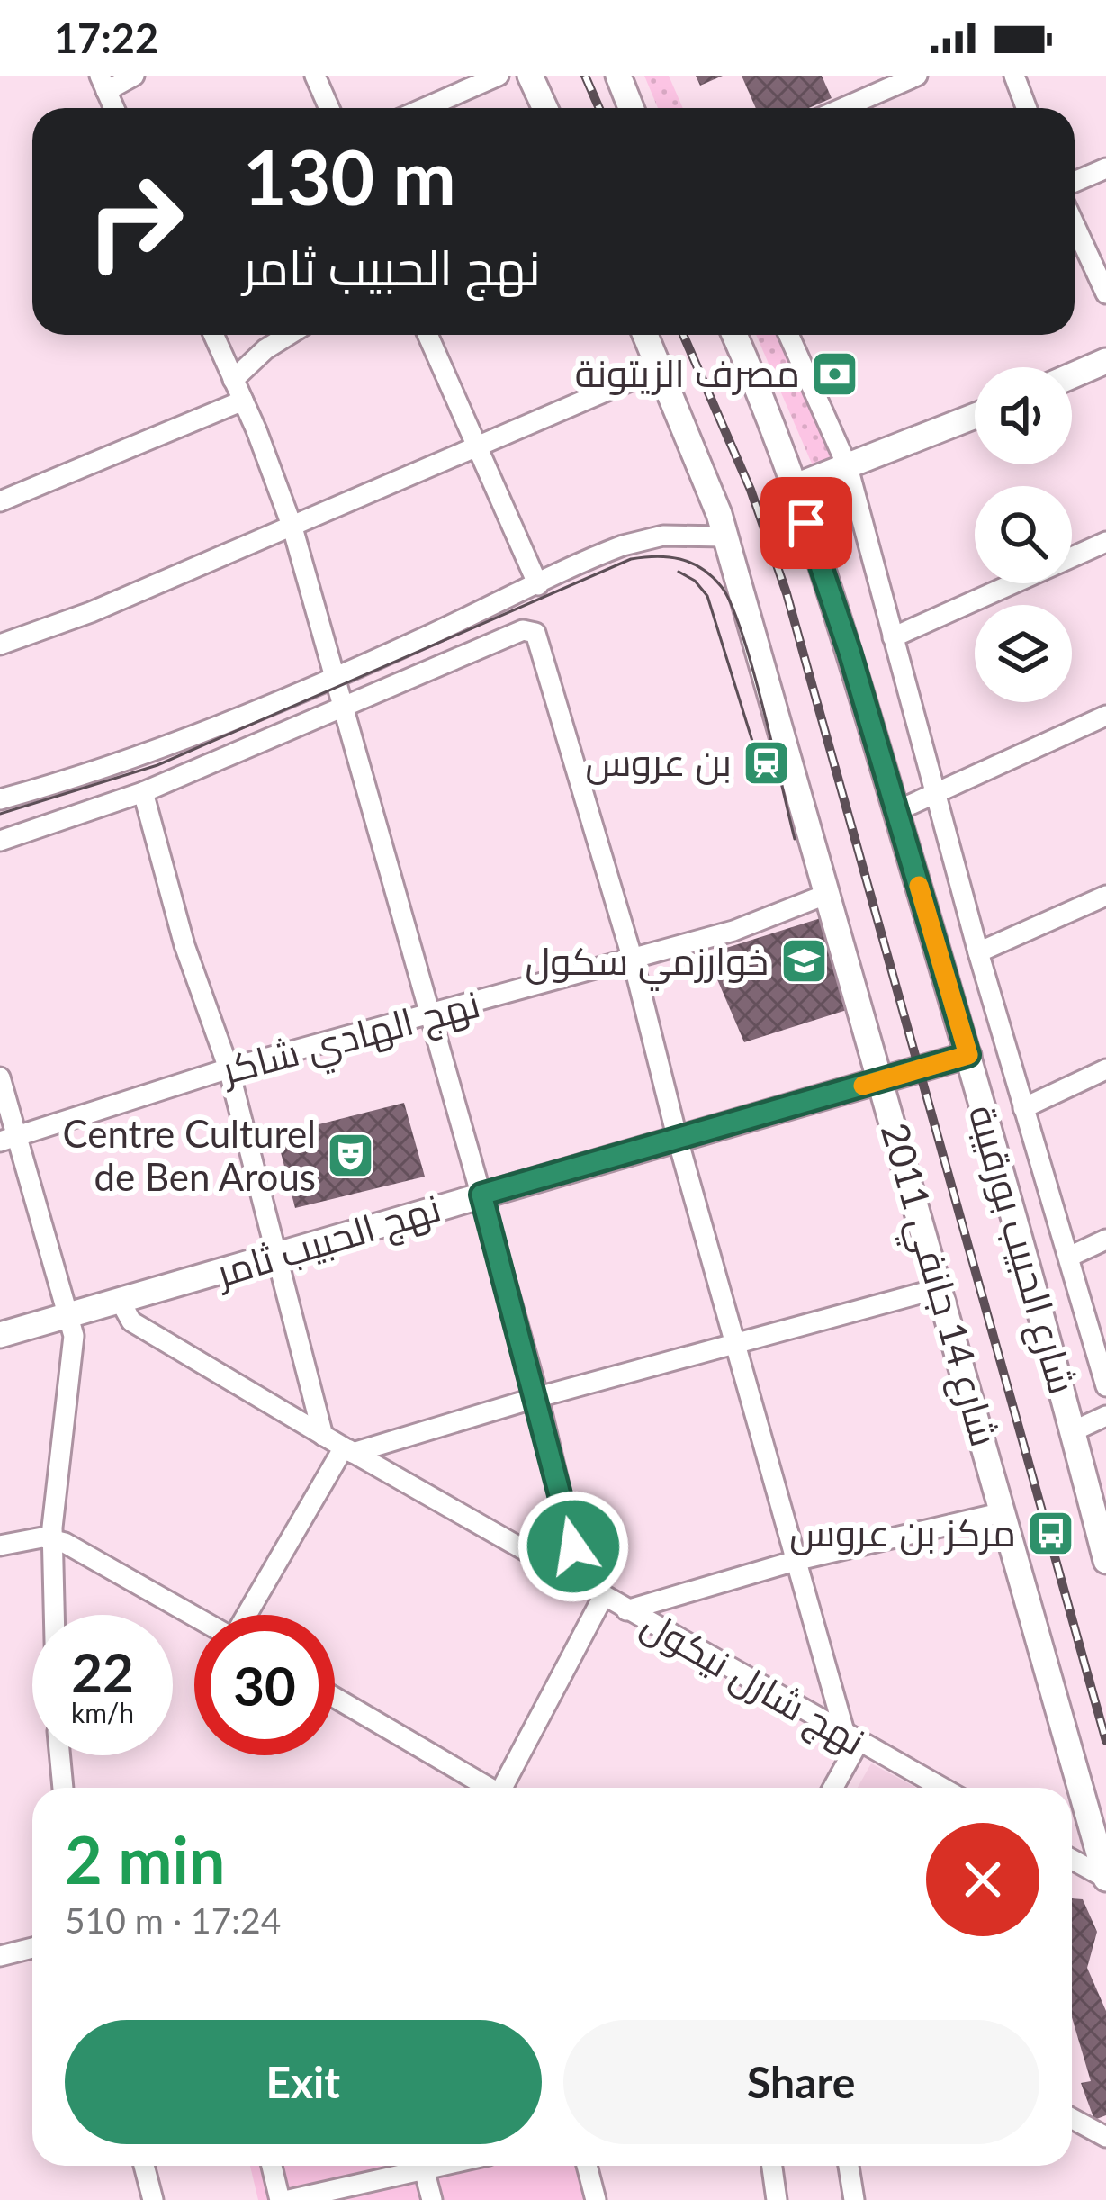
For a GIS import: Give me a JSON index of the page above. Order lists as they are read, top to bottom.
{
  "streets": {
    "street": [
      "نهج الهادي شاكر",
      "نهج الحبيب ثامر",
      "شارع الحبيب بورقيبة",
      "شارع 14 جانفي 2011",
      "نهج شارل نيكول"
    ]
  },
  "crossings": [
    ["نهج الهادي شاكر", "شارع 14 جانفي 2011"],
    ["نهج الحبيب ثامر", "شارع الحبيب بورقيبة"],
    ["نهج الحبيب ثامر", "شارع 14 جانفي 2011"],
    ["نهج الحبيب ثامر", "نهج شارل نيكول"]
  ],
  "places": {
    "bank": ["مصرف الزيتونة"],
    "station": ["بن عروس"],
    "school or university": ["خوارزمي سكول"],
    "theatre": ["Centre Culturel de Ben Arous"],
    "bus stop": ["مركز بن عروس"]
  },
  "page": {
    "status": "17:22",
    "turn": ["130 m", "نهج الحبيب ثامر"],
    "speed": "22 km/h",
    "limit": "30",
    "heading": ["2 min", "510 m · 17:24"],
    "buttons": ["Exit", "Share"]
  }
}
